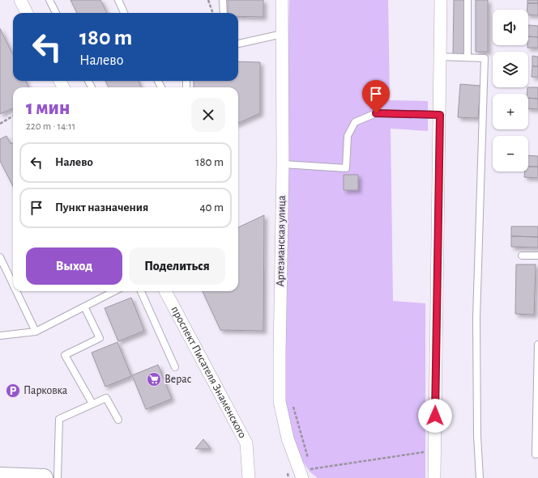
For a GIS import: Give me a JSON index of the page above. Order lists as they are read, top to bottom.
{
  "streets": {
    "street": ["Артезианская улица", "проспект Писателя Знаменского"]
  },
  "places": {
    "supermarket": ["Верас"],
    "parking": ["Парковка"]
  },
  "page": {
    "map_buttons": ["+", "−"],
    "turn": ["180 m", "Налево"],
    "heading": ["1 мин", "220 m · 14:11"],
    "list": [
      {
        "name": "Налево",
        "value": "180 m"
      },
      {
        "name": "Пункт назначения",
        "value": "40 m"
      }
    ],
    "buttons": ["Выход", "Поделиться"]
  }
}
